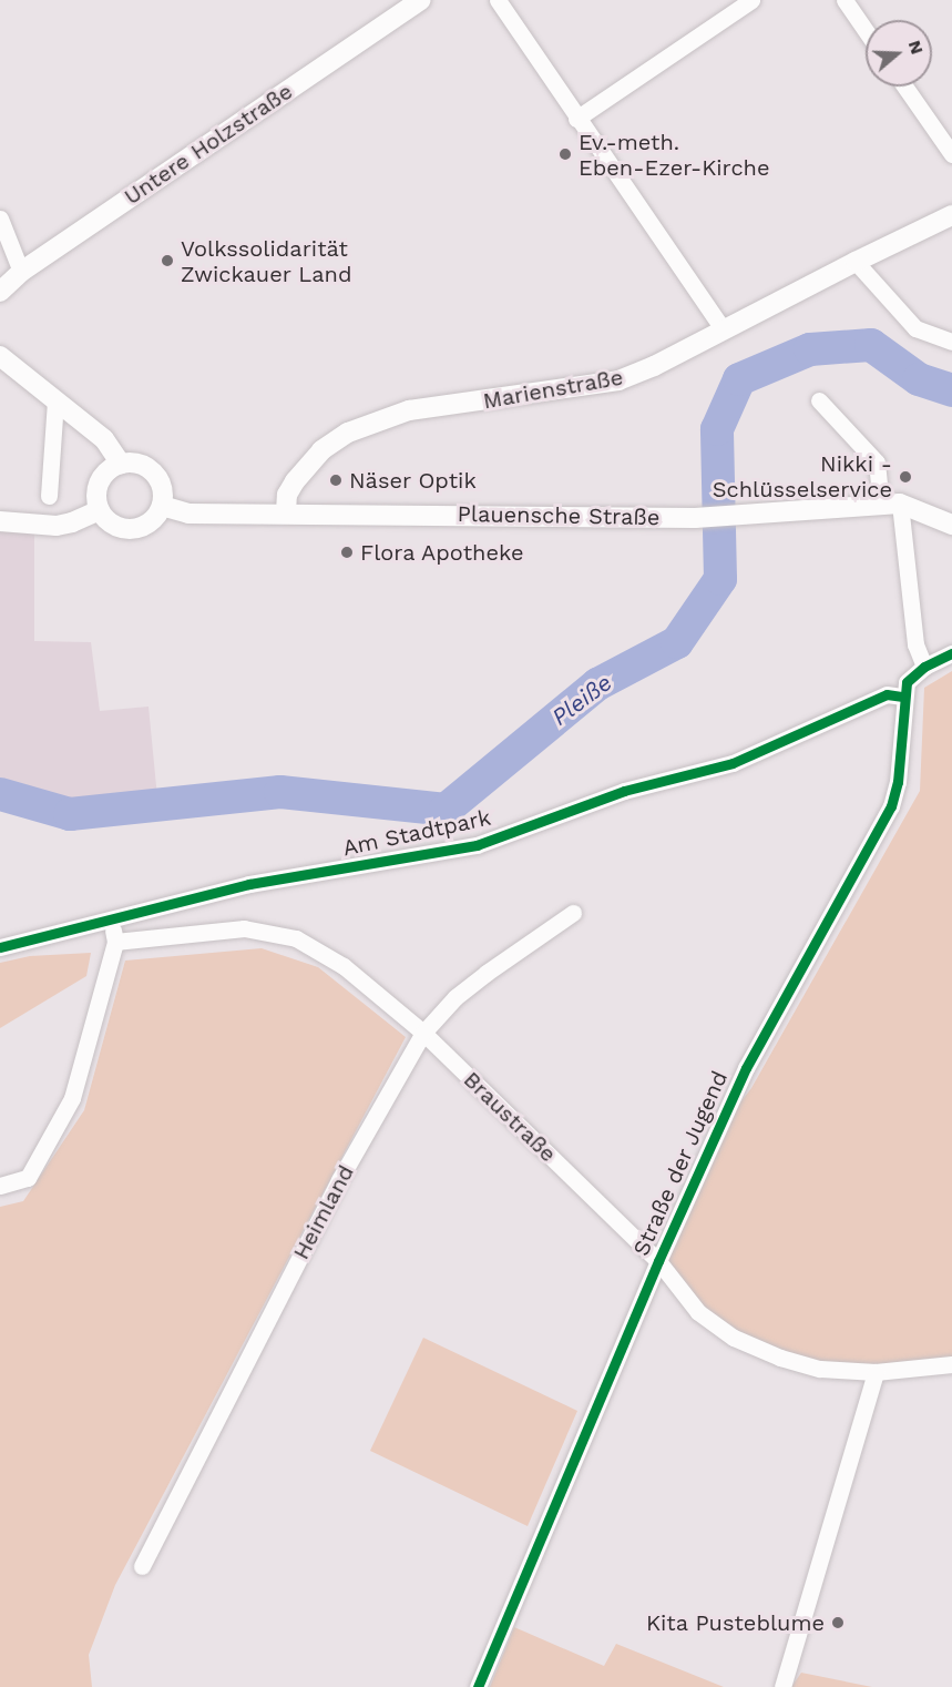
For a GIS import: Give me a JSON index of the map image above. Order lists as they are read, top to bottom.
{
  "streets": {
    "street": [
      "Untere Holzstraße",
      "Marienstraße",
      "Plauensche Straße",
      "Am Stadtpark",
      "Braustraße",
      "Straße der Jugend",
      "Heimland"
    ]
  },
  "crossings": [
    ["Marienstraße", "Plauensche Straße"],
    ["Am Stadtpark", "Straße der Jugend"],
    ["Braustraße", "Straße der Jugend"],
    ["Braustraße", "Heimland"]
  ],
  "water": ["Pleiße"],
  "places": [
    "Ev.-meth. Eben-Ezer-Kirche",
    "Volkssolidarität Zwickauer Land",
    "Nikki - Schlüsselservice",
    "Näser Optik",
    "Flora Apotheke",
    "Kita Pusteblume"
  ],
  "north": "right"
}
